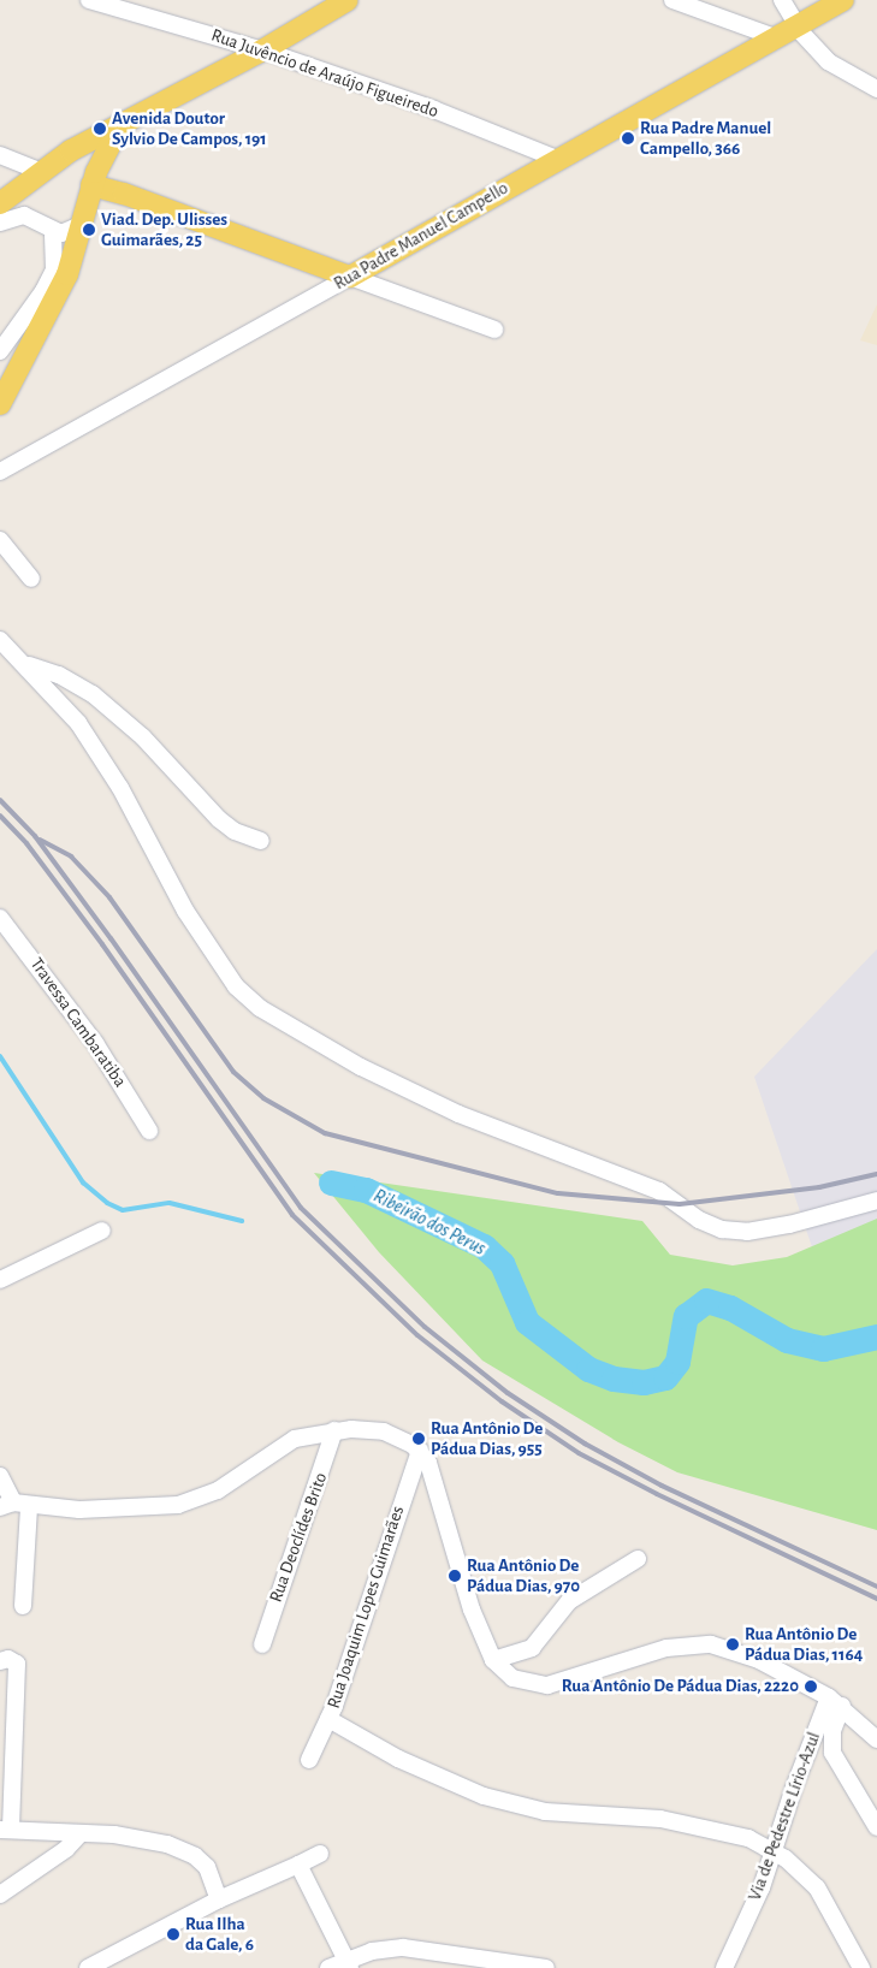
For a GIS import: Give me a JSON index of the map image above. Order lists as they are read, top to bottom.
{
  "streets": {
    "main road": ["Rua Padre Manuel Campello"],
    "street": [
      "Rua Juvêncio de Araújo Figueiredo",
      "Travessa Cambaratiba",
      "Rua Deoclídes Brito",
      "Rua Joaquim Lopes Guimarães",
      "Via de Pedestre Lírio-Azul"
    ]
  },
  "crossings": [
    ["Rua Juvêncio de Araújo Figueiredo", "Rua Padre Manuel Campello"]
  ],
  "water": ["Ribeirão dos Perus"],
  "places": [
    "Avenida Doutor Sylvio De Campos, 191",
    "Rua Padre Manuel Campello, 366",
    "Viad. Dep. Ulisses Guimarães, 25",
    "Rua Antônio De Pádua Dias, 955",
    "Rua Antônio De Pádua Dias, 970",
    "Rua Antônio De Pádua Dias, 1164",
    "Rua Antônio De Pádua Dias, 2220",
    "Rua Ilha da Gale, 6"
  ]
}
